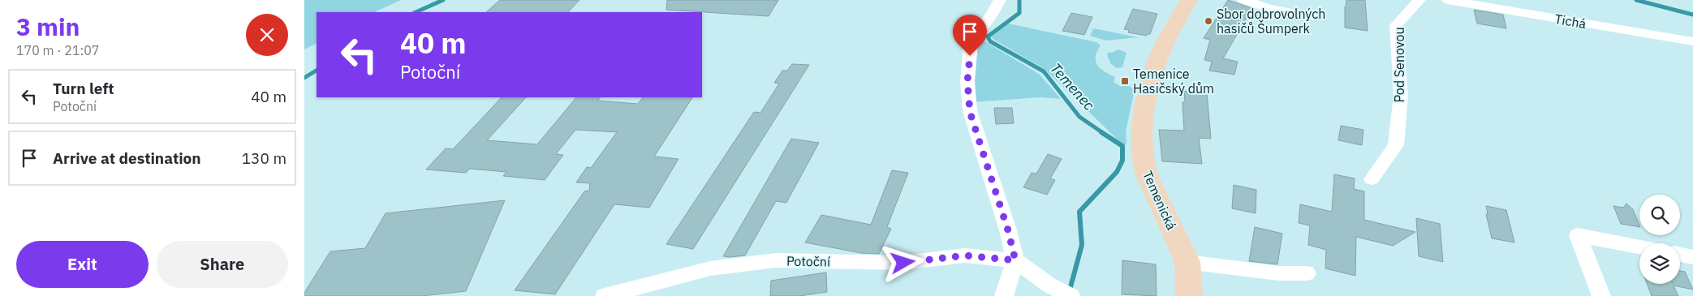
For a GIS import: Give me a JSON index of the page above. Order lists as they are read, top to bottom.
{
  "streets": {
    "street": [
      "Tichá",
      "Pod Senovou",
      "Temenická",
      "Potoční"
    ]
  },
  "water": ["Temenec"],
  "places": {
    "other": ["Sbor dobrovolných hasičů Šumperk"],
    "transit": ["Temenice Hasičský dům"]
  },
  "page": {
    "heading": ["3 min", "170 m · 21:07"],
    "turn": ["40 m", "Potoční"],
    "list": [
      {
        "name": "Turn left",
        "note": "Potoční",
        "value": "40 m"
      },
      {
        "name": "Arrive at destination",
        "value": "130 m"
      }
    ],
    "buttons": ["Exit", "Share"]
  }
}
